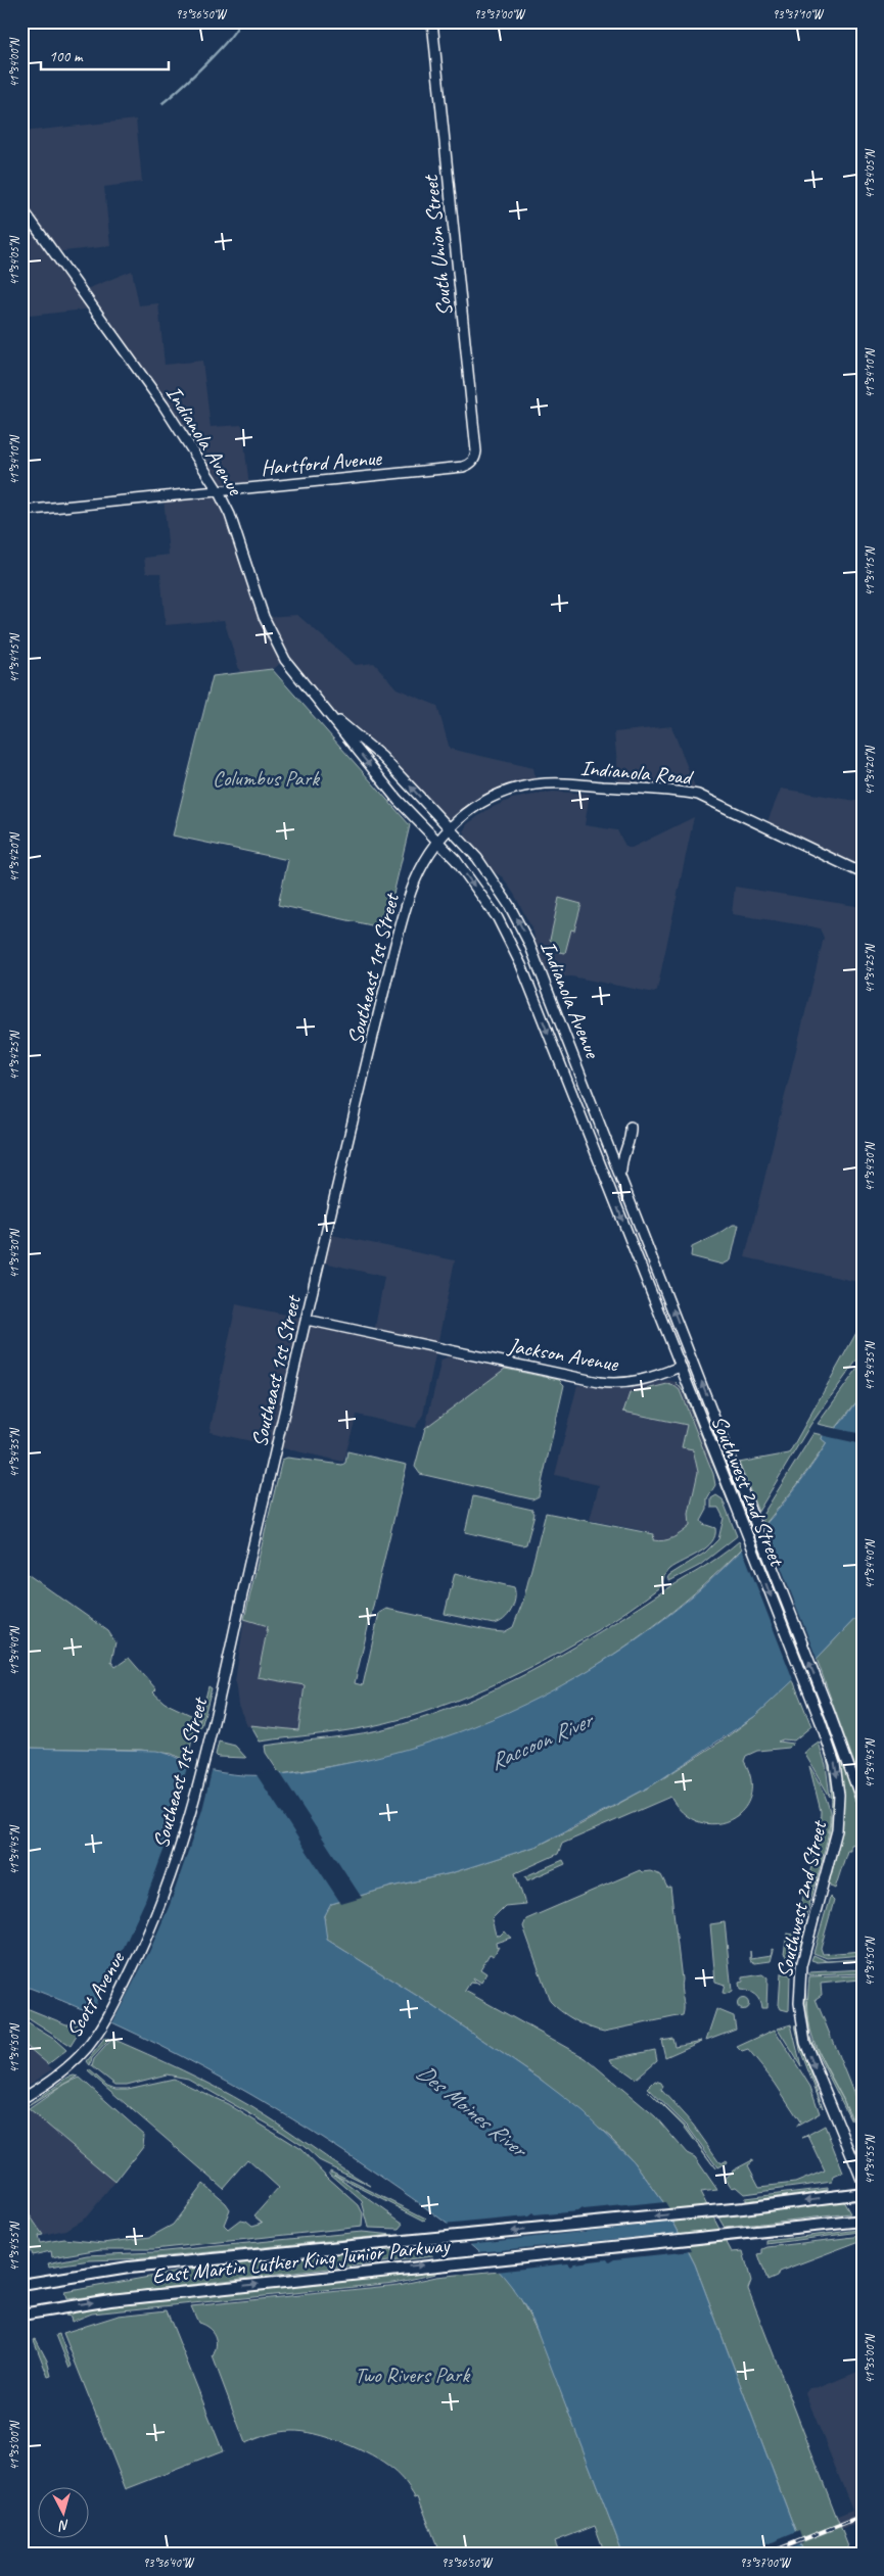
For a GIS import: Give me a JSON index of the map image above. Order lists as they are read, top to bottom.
{
  "streets": {
    "main road": [
      "South Union Street",
      "Indianola Avenue",
      "Hartford Avenue",
      "Indianola Road",
      "Southeast 1st Street",
      "Jackson Avenue",
      "Southwest 2nd Street",
      "Scott Avenue",
      "East Martin Luther King Junior Parkway"
    ]
  },
  "crossings": [
    ["South Union Street", "Hartford Avenue"],
    ["Indianola Avenue", "Hartford Avenue"],
    ["Indianola Avenue", "Indianola Road"],
    ["Indianola Avenue", "Southeast 1st Street"],
    ["Indianola Avenue", "Jackson Avenue"],
    ["Indianola Avenue", "Southwest 2nd Street"],
    ["Indianola Road", "Southeast 1st Street"],
    ["Southeast 1st Street", "Jackson Avenue"],
    ["Southeast 1st Street", "Scott Avenue"],
    ["Jackson Avenue", "Southwest 2nd Street"]
  ],
  "water": ["Raccoon River", "Des Moines River"],
  "parks": ["Columbus Park", "Two Rivers Park"],
  "scale_bar": "100 m",
  "north": "bottom",
  "coordinates": [
    "93°36'50\"W",
    "93°37'00\"W",
    "93°37'10\"W",
    "41°34'00\"N",
    "41°34'05\"N",
    "41°34'10\"N",
    "41°34'15\"N",
    "41°34'20\"N",
    "41°34'25\"N",
    "41°34'30\"N",
    "41°34'35\"N",
    "41°34'40\"N",
    "41°34'45\"N",
    "41°34'50\"N",
    "41°34'55\"N",
    "41°35'00\"N",
    "93°36'40\"W"
  ]
}
